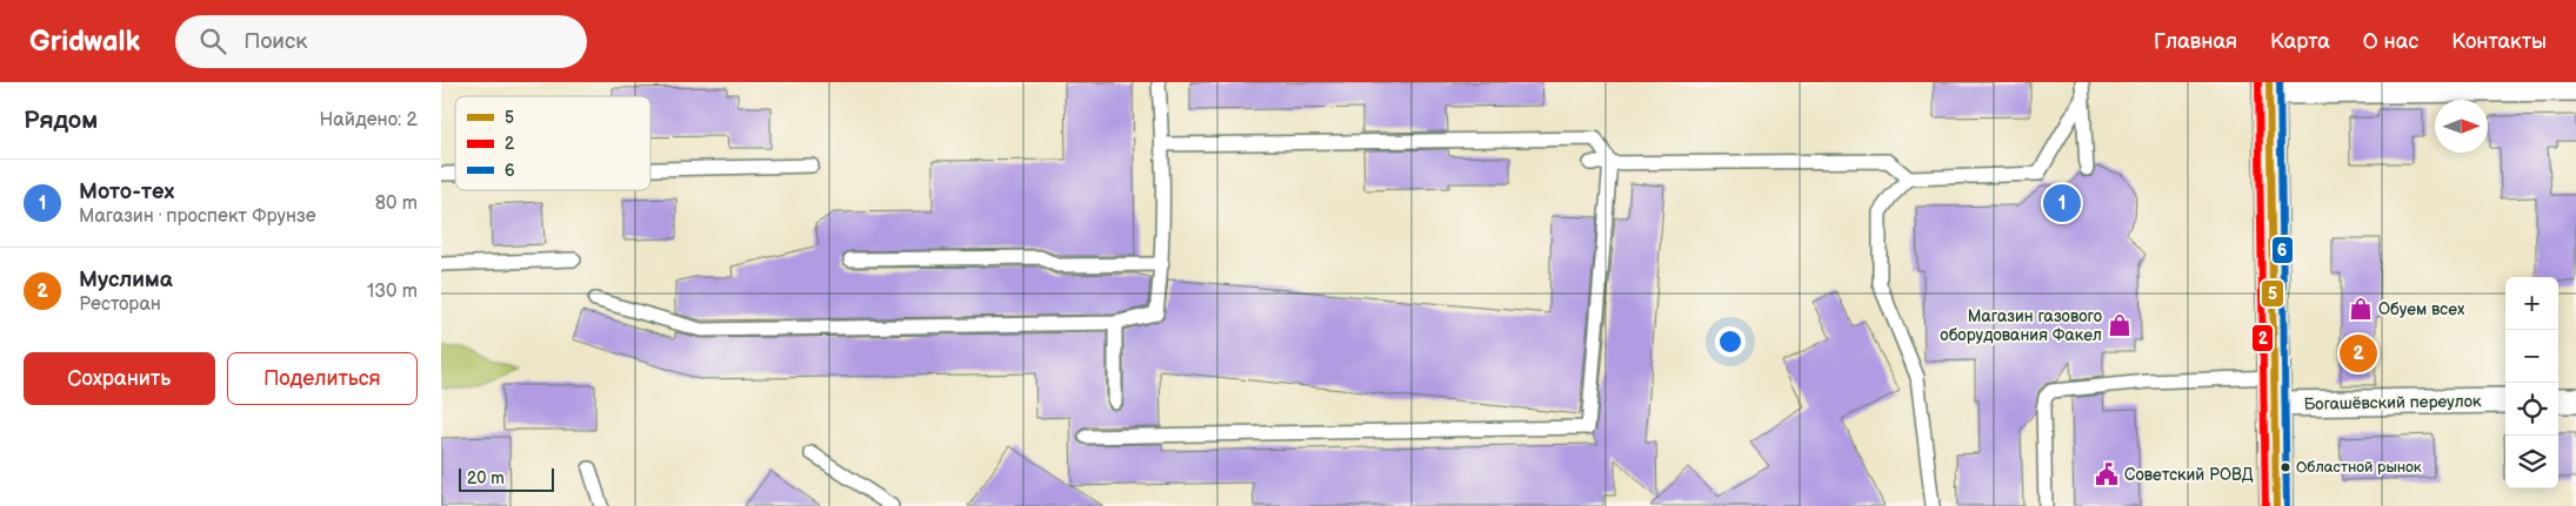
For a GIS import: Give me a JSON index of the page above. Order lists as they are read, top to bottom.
{
  "streets": {
    "street": ["Богашёвский переулок"]
  },
  "places": {
    "shop": ["Обуем всех", "Магазин газового оборудования Факел"],
    "other": ["Областной рынок"],
    "public building": ["Советский РОВД"]
  },
  "lines": ["transit line 5", "transit line 2", "transit line 6"],
  "legend": ["5", "2", "6"],
  "scale_bar": "20 m",
  "north": "right",
  "page": {
    "header": "Gridwalk",
    "search": "Поиск",
    "nav": [
      "Главная",
      "Карта",
      "О нас",
      "Контакты"
    ],
    "heading": ["Рядом", "Найдено: 2"],
    "list": [
      {
        "mark": "1",
        "name": "Мото-тех",
        "note": "Магазин · проспект Фрунзе",
        "value": "80 m"
      },
      {
        "mark": "2",
        "name": "Муслима",
        "note": "Ресторан",
        "value": "130 m"
      }
    ],
    "pins": ["1", "2"],
    "map_buttons": ["+", "−"],
    "buttons": ["Сохранить", "Поделиться"],
    "scale": "20 m"
  }
}
